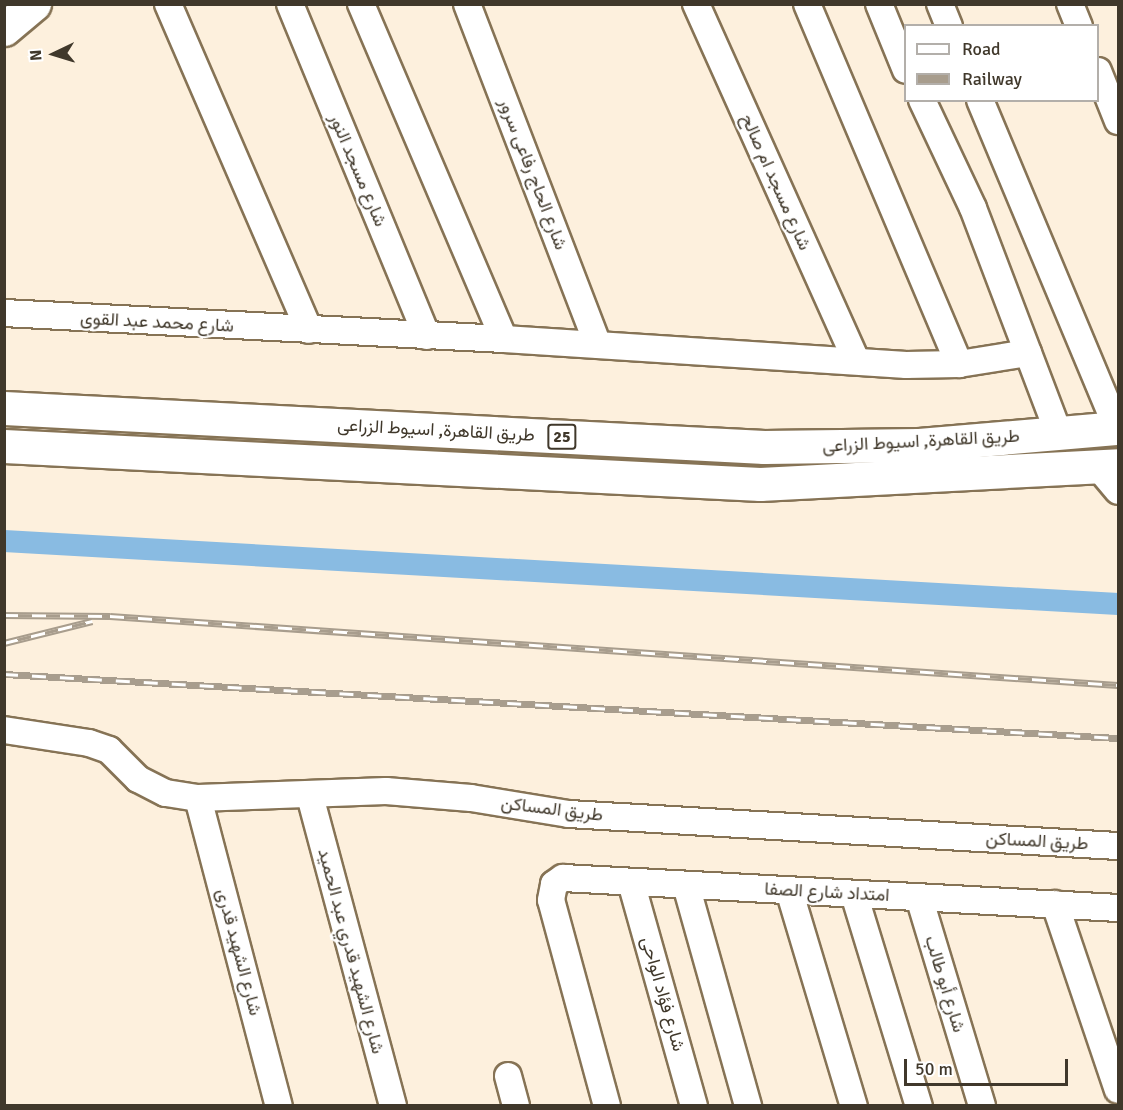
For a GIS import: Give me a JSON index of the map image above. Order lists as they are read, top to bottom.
{
  "streets": {
    "main road": ["طريق القاهرة, اسيوط الزراعى", "25"],
    "street": [
      "شارع مسجد النور",
      "شارع الحاج رفاعى سرور",
      "شارع مسجد ام صالح",
      "شارع محمد عبد القوى",
      "طريق المساكن",
      "امتداد شارع الصفا",
      "شارع الشهيد قدري عبد الحميد",
      "شارع الشهيد قدرى",
      "شارع أبو طالب",
      "شارع فؤاد الواحى"
    ]
  },
  "crossings": [
    ["شارع مسجد النور", "شارع محمد عبد القوى"],
    ["شارع الحاج رفاعى سرور", "شارع محمد عبد القوى"],
    ["شارع مسجد ام صالح", "شارع محمد عبد القوى"],
    ["طريق المساكن", "شارع الشهيد قدري عبد الحميد"],
    ["طريق المساكن", "شارع الشهيد قدرى"],
    ["امتداد شارع الصفا", "شارع أبو طالب"],
    ["امتداد شارع الصفا", "شارع فؤاد الواحى"]
  ],
  "legend": ["Road", "Railway"],
  "scale_bar": "50 m",
  "north": "left"
}
